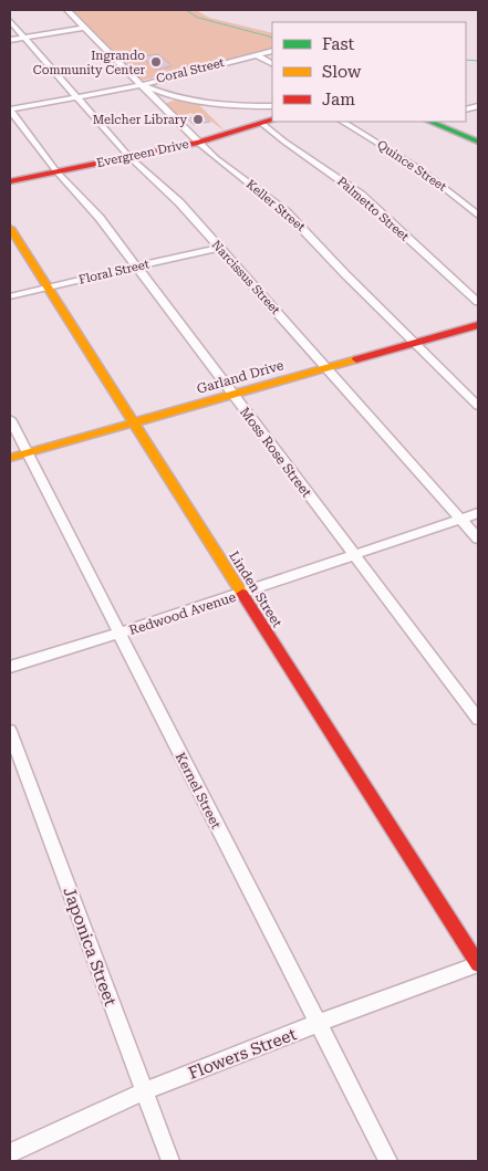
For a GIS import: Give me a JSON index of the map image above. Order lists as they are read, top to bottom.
{
  "streets": {
    "street": [
      "Coral Street",
      "Evergreen Drive",
      "Quince Street",
      "Keller Street",
      "Palmetto Street",
      "Floral Street",
      "Narcissus Street",
      "Garland Drive",
      "Moss Rose Street",
      "Linden Street",
      "Redwood Avenue",
      "Kernel Street",
      "Japonica Street",
      "Flowers Street"
    ]
  },
  "crossings": [
    ["Coral Street", "Keller Street"],
    ["Coral Street", "Narcissus Street"],
    ["Coral Street", "Moss Rose Street"],
    ["Evergreen Drive", "Keller Street"],
    ["Evergreen Drive", "Palmetto Street"],
    ["Evergreen Drive", "Narcissus Street"],
    ["Evergreen Drive", "Moss Rose Street"],
    ["Keller Street", "Garland Drive"],
    ["Floral Street", "Narcissus Street"],
    ["Floral Street", "Moss Rose Street"],
    ["Floral Street", "Linden Street"],
    ["Narcissus Street", "Garland Drive"],
    ["Narcissus Street", "Redwood Avenue"],
    ["Garland Drive", "Moss Rose Street"],
    ["Garland Drive", "Linden Street"],
    ["Garland Drive", "Kernel Street"],
    ["Moss Rose Street", "Redwood Avenue"],
    ["Linden Street", "Redwood Avenue"],
    ["Linden Street", "Flowers Street"],
    ["Redwood Avenue", "Kernel Street"],
    ["Kernel Street", "Flowers Street"],
    ["Japonica Street", "Flowers Street"]
  ],
  "places": ["Ingrando Community Center", "Melcher Library"],
  "legend": ["Fast", "Slow", "Jam"]
}
